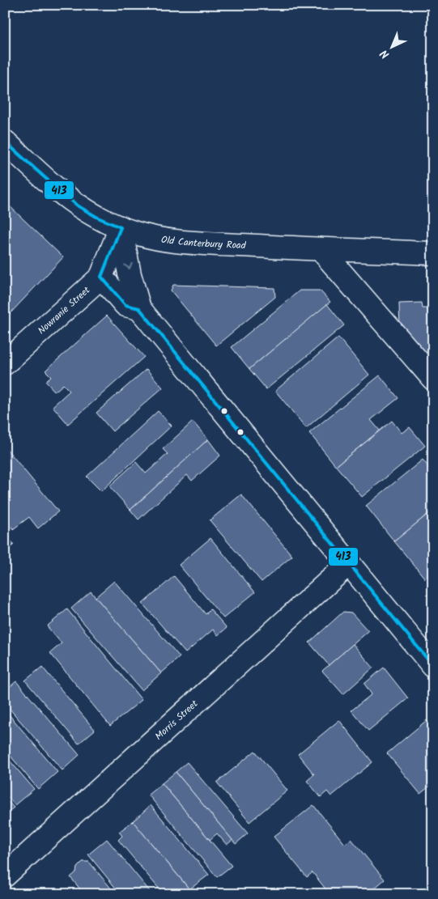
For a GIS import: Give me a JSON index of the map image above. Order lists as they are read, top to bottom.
{
  "streets": {
    "street": ["Old Canterbury Road", "Nowranie Street", "Morris Street"]
  },
  "crossings": [
    ["Old Canterbury Road", "Nowranie Street"]
  ],
  "lines": ["transit line 413"],
  "north": "bottom left"
}
